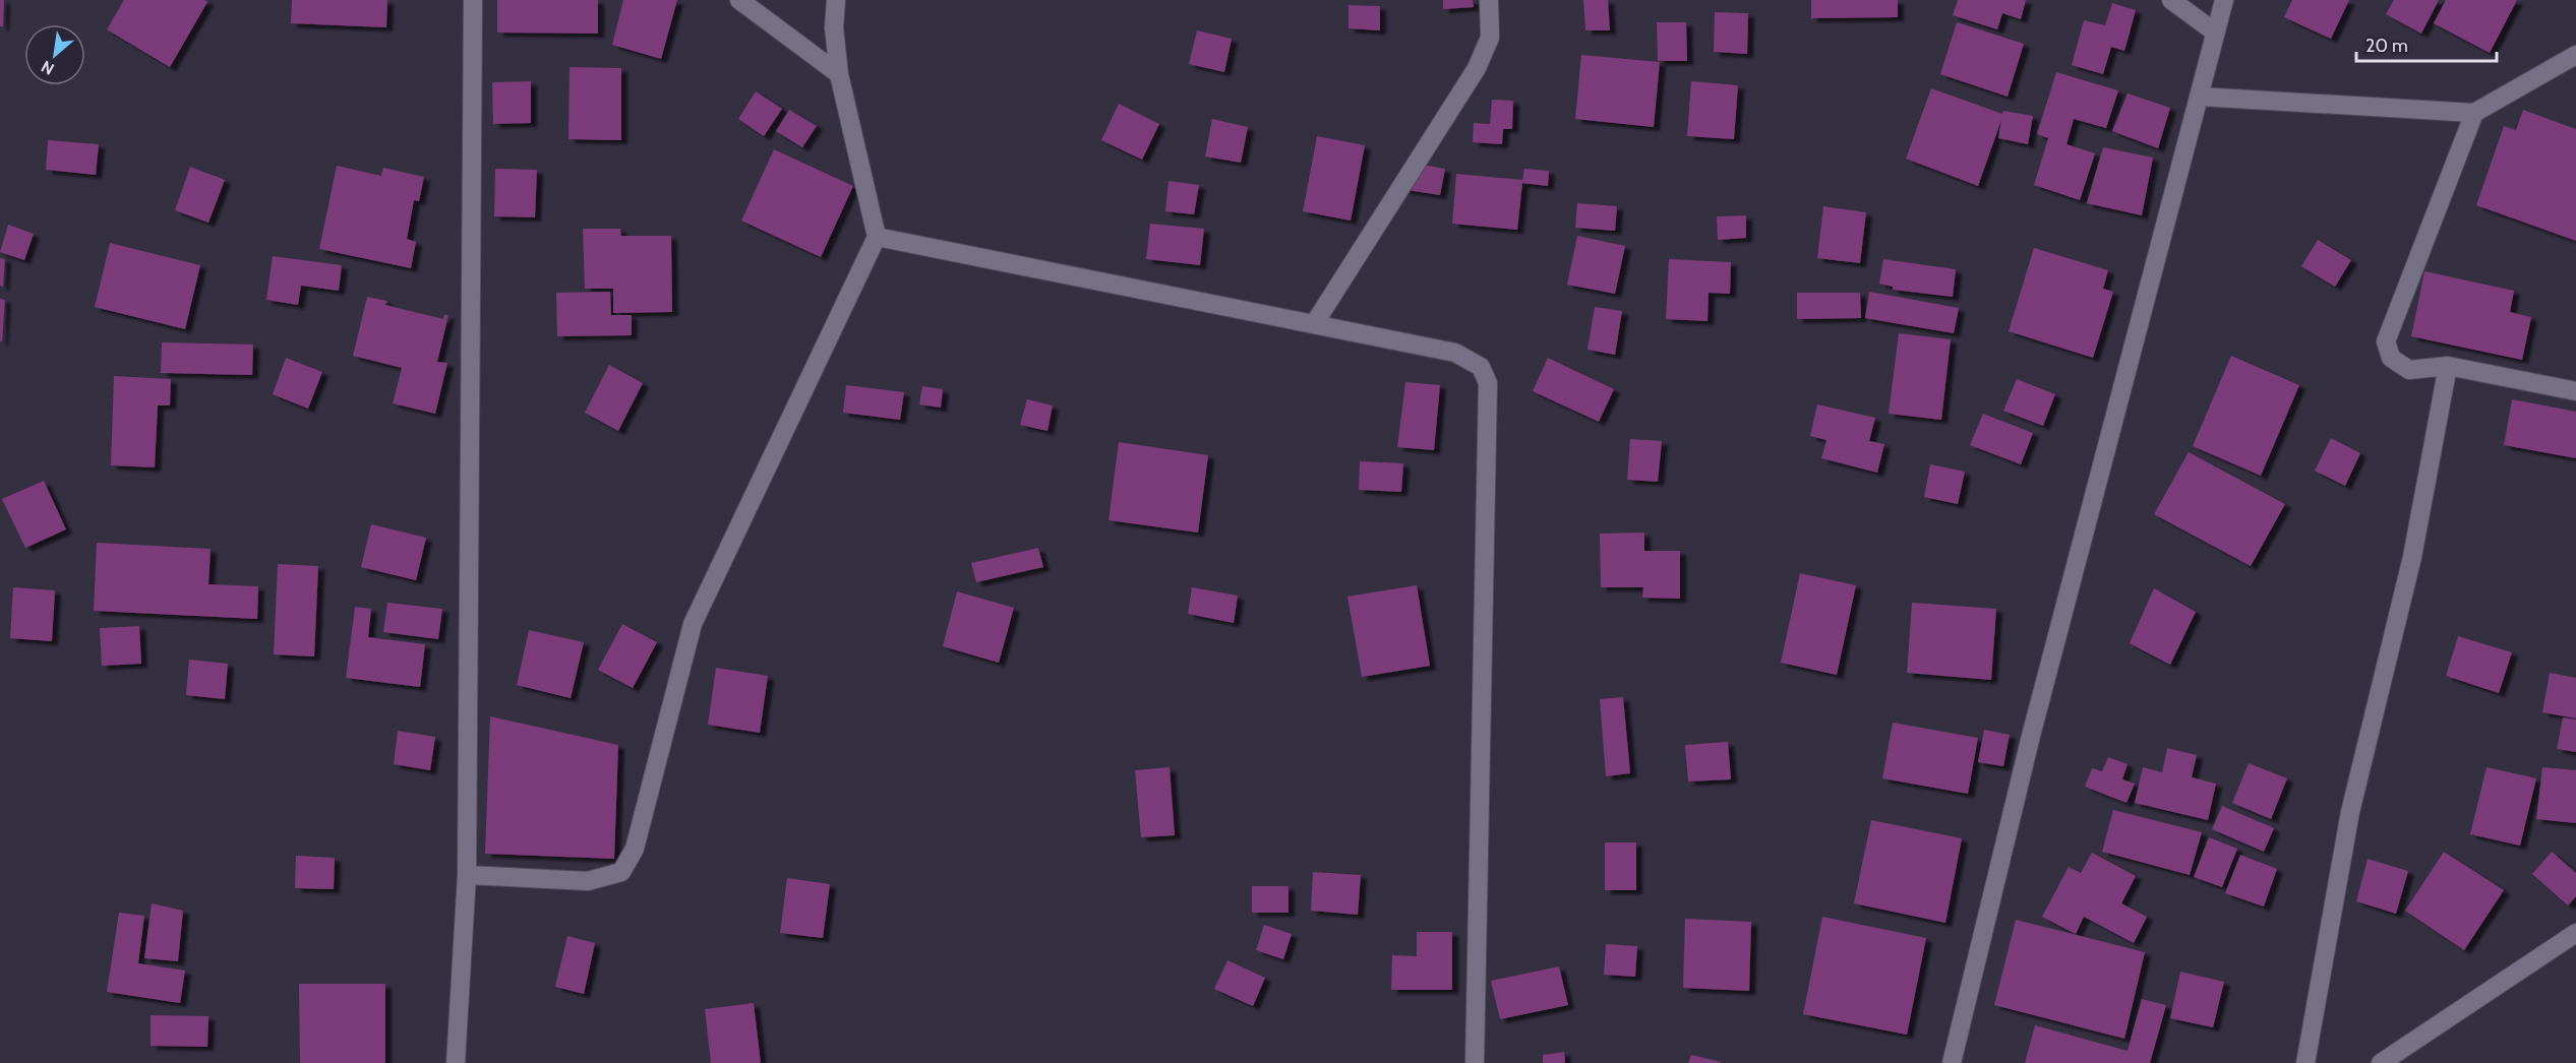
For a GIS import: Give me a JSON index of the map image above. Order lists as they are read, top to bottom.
{
  "scale_bar": "20 m",
  "north": "bottom left"
}
